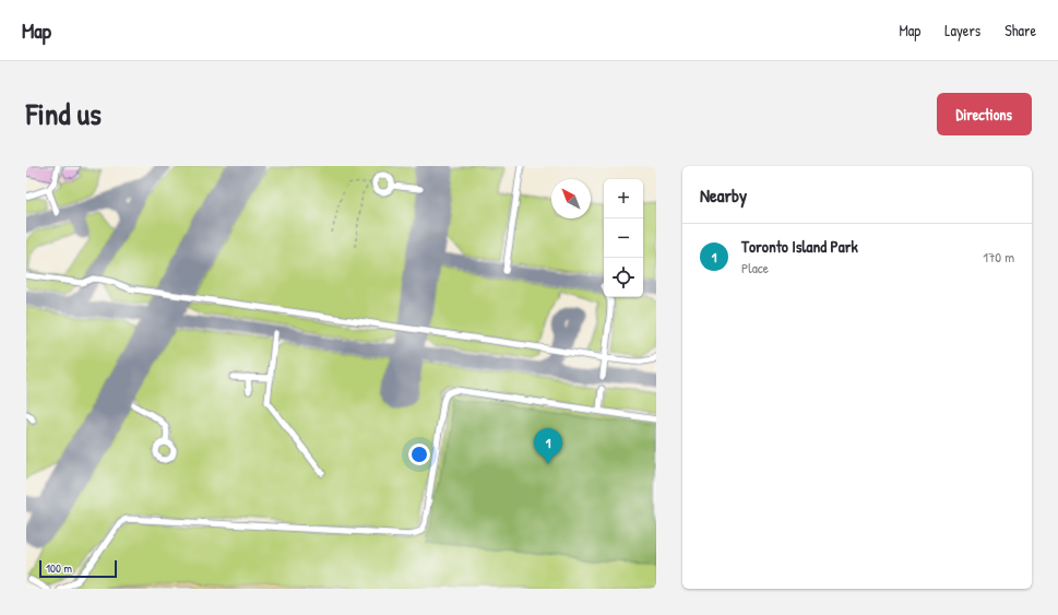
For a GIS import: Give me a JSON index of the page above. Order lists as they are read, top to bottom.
{
  "scale_bar": "100 m",
  "north": "top left",
  "page": {
    "header": "Map",
    "nav": ["Map", "Layers", "Share"],
    "title": "Find us",
    "buttons": "Directions",
    "heading": "Nearby",
    "map_buttons": ["+", "−"],
    "list": [
      {
        "mark": "1",
        "name": "Toronto Island Park",
        "note": "Place",
        "value": "170 m"
      }
    ],
    "pins": "1",
    "scale": "100 m"
  }
}
